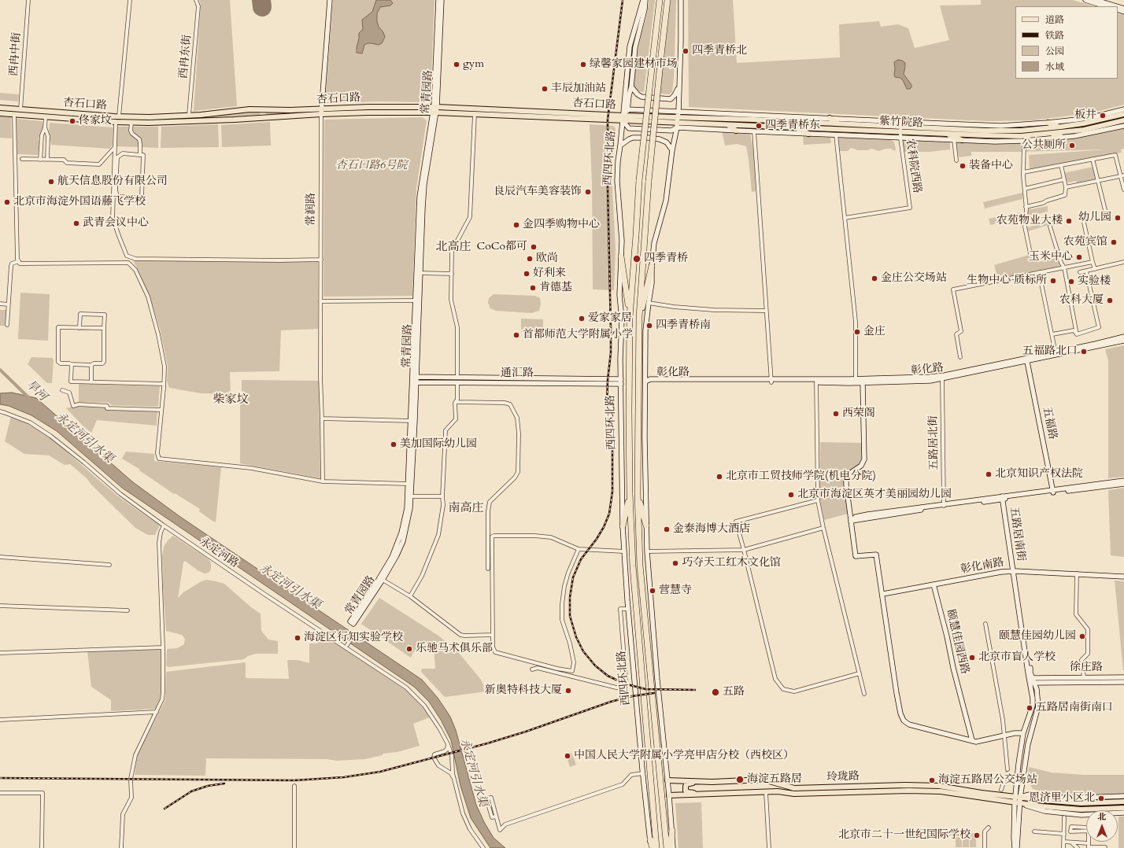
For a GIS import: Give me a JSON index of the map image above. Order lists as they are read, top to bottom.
{
  "streets": {
    "highway": ["西四环北路"],
    "main road": ["杏石口路", "紫竹院路", "玲珑路"],
    "street": [
      "西冉中街",
      "西冉东街",
      "常青园路",
      "农科院西路",
      "常润路",
      "彰化路",
      "通汇路",
      "五福路",
      "五路居北街",
      "五路居南街",
      "永定河路",
      "彰化南路",
      "颐慧佳园西路",
      "徐庄路"
    ]
  },
  "crossings": [
    ["西冉中街", "杏石口路"],
    ["西冉东街", "杏石口路"],
    ["常青园路", "杏石口路"],
    ["常青园路", "通汇路"],
    ["杏石口路", "紫竹院路"],
    ["杏石口路", "西四环北路"],
    ["杏石口路", "常润路"],
    ["紫竹院路", "西四环北路"],
    ["紫竹院路", "农科院西路"],
    ["西四环北路", "通汇路"],
    ["彰化路", "五福路"],
    ["彰化路", "五路居北街"],
    ["五路居南街", "彰化南路"],
    ["五路居南街", "徐庄路"],
    ["五路居南街", "玲珑路"]
  ],
  "districts": ["北高庄", "柴家坟", "南高庄"],
  "water": ["旱河", "永定河引水渠"],
  "parks": ["杏石口路6号院"],
  "places": [
    "四季青桥北",
    "gym",
    "绿馨家园建材市场",
    "丰辰加油站",
    "板井",
    "佟家坟",
    "四季青桥东",
    "公共厕所",
    "装备中心",
    "航天信息股份有限公司",
    "良辰汽车美容装饰",
    "北京市海淀外国语藤飞学校",
    "幼儿园",
    "农苑物业大楼",
    "武青会议中心",
    "金四季购物中心",
    "农苑宾馆",
    "CoCo都可",
    "玉米中心",
    "欧尚",
    "四季青桥",
    "好利来",
    "金庄公交场站",
    "生物中心 质标所",
    "实验楼",
    "肯德基",
    "农科大厦",
    "爱家家居",
    "四季青桥南",
    "金庄",
    "首都师范大学附属小学",
    "五福路北口",
    "西荣阁",
    "美加国际幼儿园",
    "北京知识产权法院",
    "北京市工贸技师学院(机电分院)",
    "北京市海淀区英才美丽园幼儿园",
    "金泰海博大酒店",
    "巧夺天工红木文化馆",
    "营慧寺",
    "颐慧佳园幼儿园",
    "海淀区行知实验学校",
    "乐驰马术俱乐部",
    "北京市盲人学校",
    "新奥特科技大厦",
    "五路",
    "五路居南街南口",
    "中国人民大学附属小学亮甲店分校（西校区）",
    "海淀五路居",
    "海淀五路居公交场站",
    "恩济里小区北",
    "北京市二十一世纪国际学校"
  ],
  "legend": [
    "道路",
    "铁路",
    "公园",
    "水域"
  ],
  "north": "top"
}
